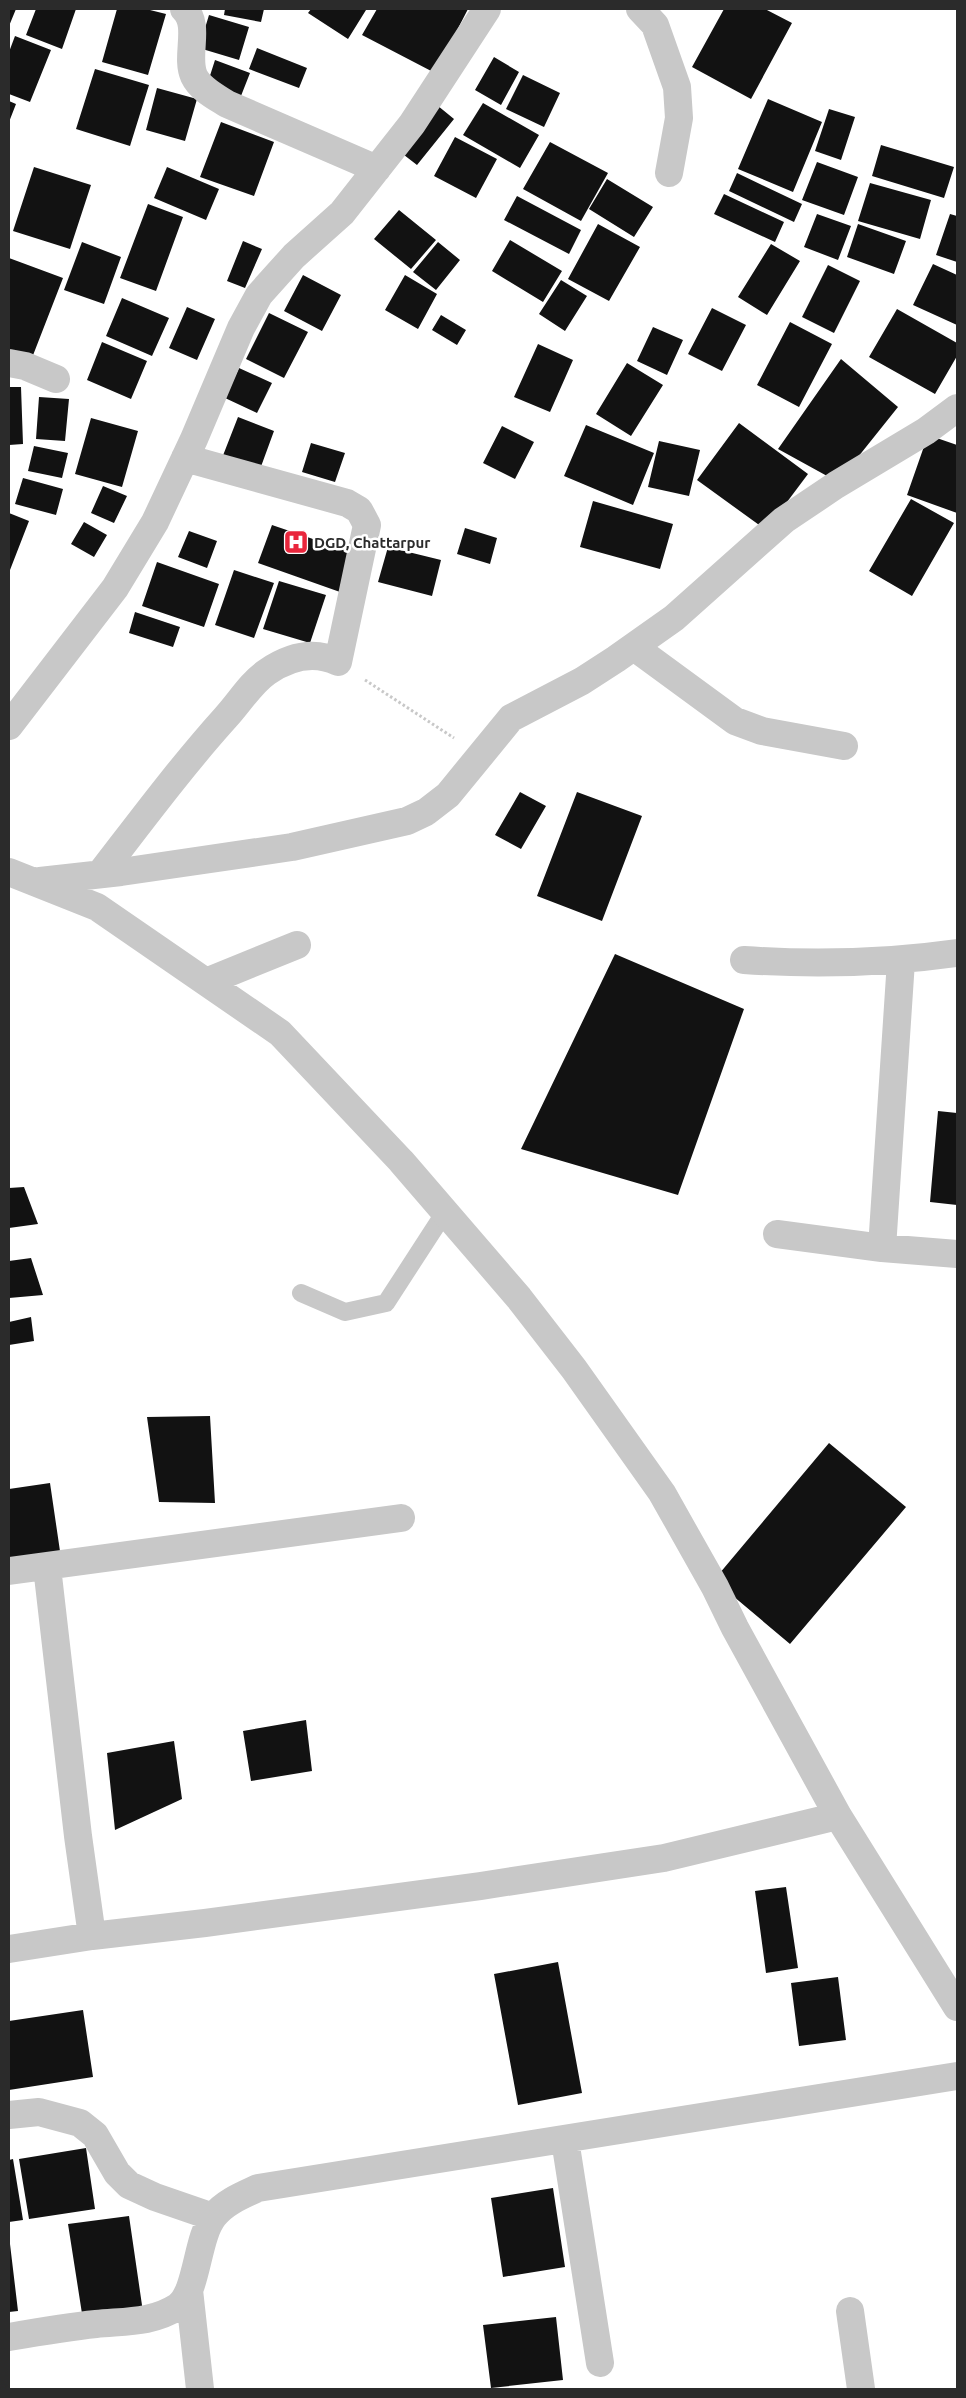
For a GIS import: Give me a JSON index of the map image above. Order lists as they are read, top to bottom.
{
  "places": {
    "hospital": ["DGD, Chattarpur"]
  }
}
